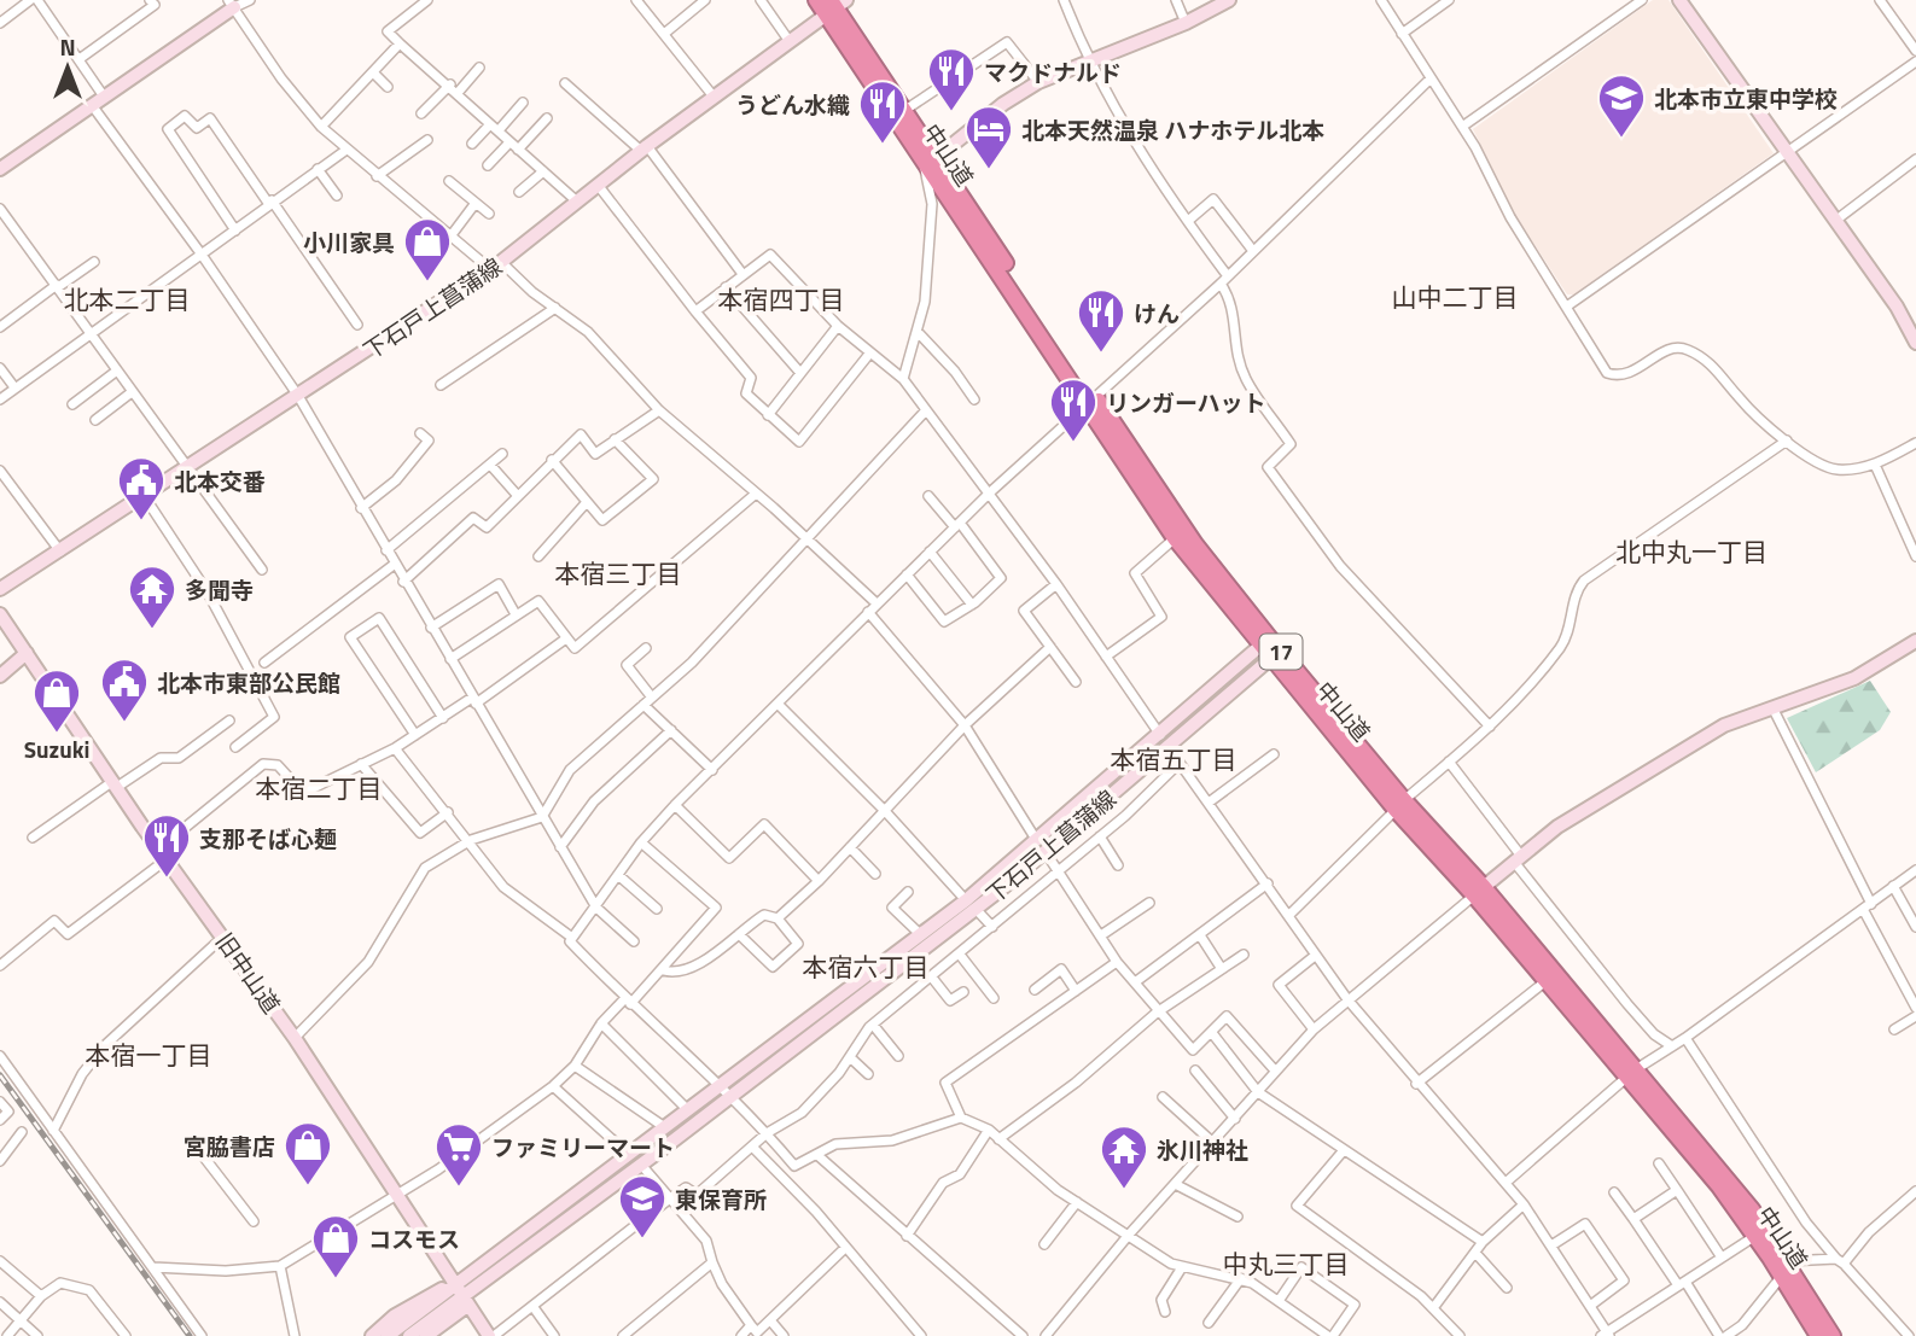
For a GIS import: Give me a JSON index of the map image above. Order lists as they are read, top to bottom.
{
  "streets": {
    "highway": ["中山道", "17"],
    "main road": ["下石戸上菖蒲線", "旧中山道"]
  },
  "crossings": [
    ["中山道", "下石戸上菖蒲線"],
    ["下石戸上菖蒲線", "旧中山道"]
  ],
  "districts": [
    "山中二丁目",
    "北本二丁目",
    "本宿四丁目",
    "北中丸一丁目",
    "本宿三丁目",
    "本宿五丁目",
    "本宿二丁目",
    "本宿六丁目",
    "本宿一丁目",
    "中丸三丁目"
  ],
  "places": {
    "restaurant": [
      "マクドナルド",
      "うどん水織",
      "けん",
      "リンガーハット",
      "支那そば心麺"
    ],
    "school or university": ["北本市立東中学校", "東保育所"],
    "hotel": ["北本天然温泉 ハナホテル北本"],
    "shop": [
      "小川家具",
      "Suzuki",
      "宮脇書店",
      "コスモス"
    ],
    "public building": ["北本交番", "北本市東部公民館"],
    "temple": ["多聞寺", "氷川神社"],
    "supermarket": ["ファミリーマート"]
  },
  "north": "top"
}
